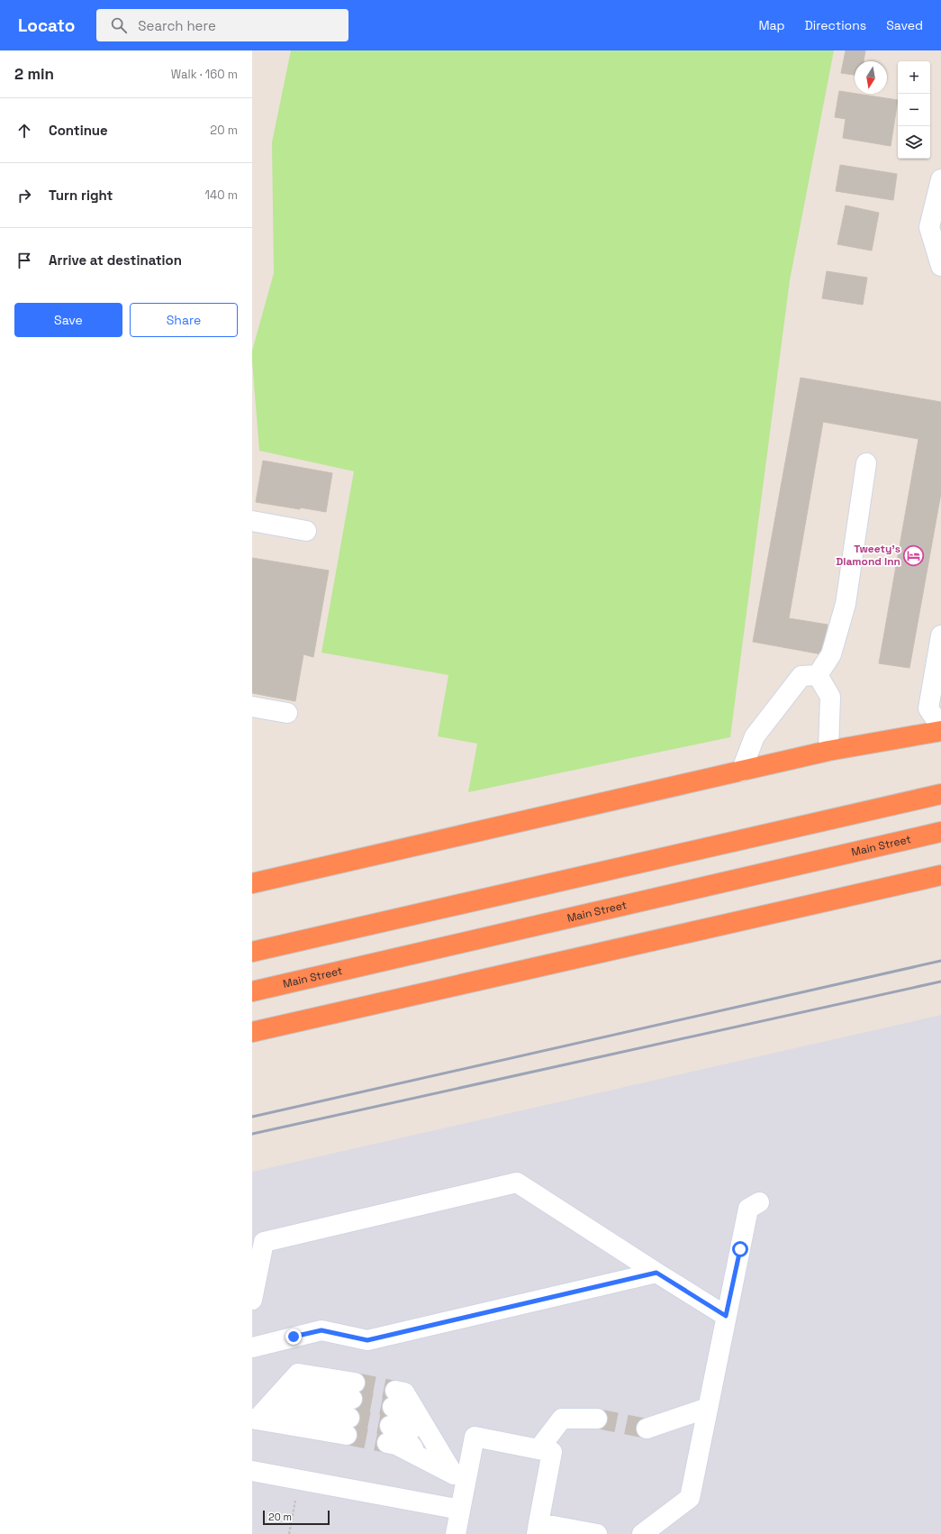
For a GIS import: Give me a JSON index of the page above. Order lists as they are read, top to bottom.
{
  "streets": {
    "highway": ["Main Street"]
  },
  "places": {
    "hotel": ["Tweety's Diamond Inn"]
  },
  "scale_bar": "20 m",
  "north": "bottom",
  "page": {
    "header": "Locato",
    "search": "Search here",
    "nav": ["Map", "Directions", "Saved"],
    "heading": ["2 min", "Walk · 160 m"],
    "map_buttons": ["+", "−"],
    "list": [
      ["Continue", "20 m"],
      ["Turn right", "140 m"],
      "Arrive at destination"
    ],
    "buttons": ["Save", "Share"],
    "scale": "20 m"
  }
}
